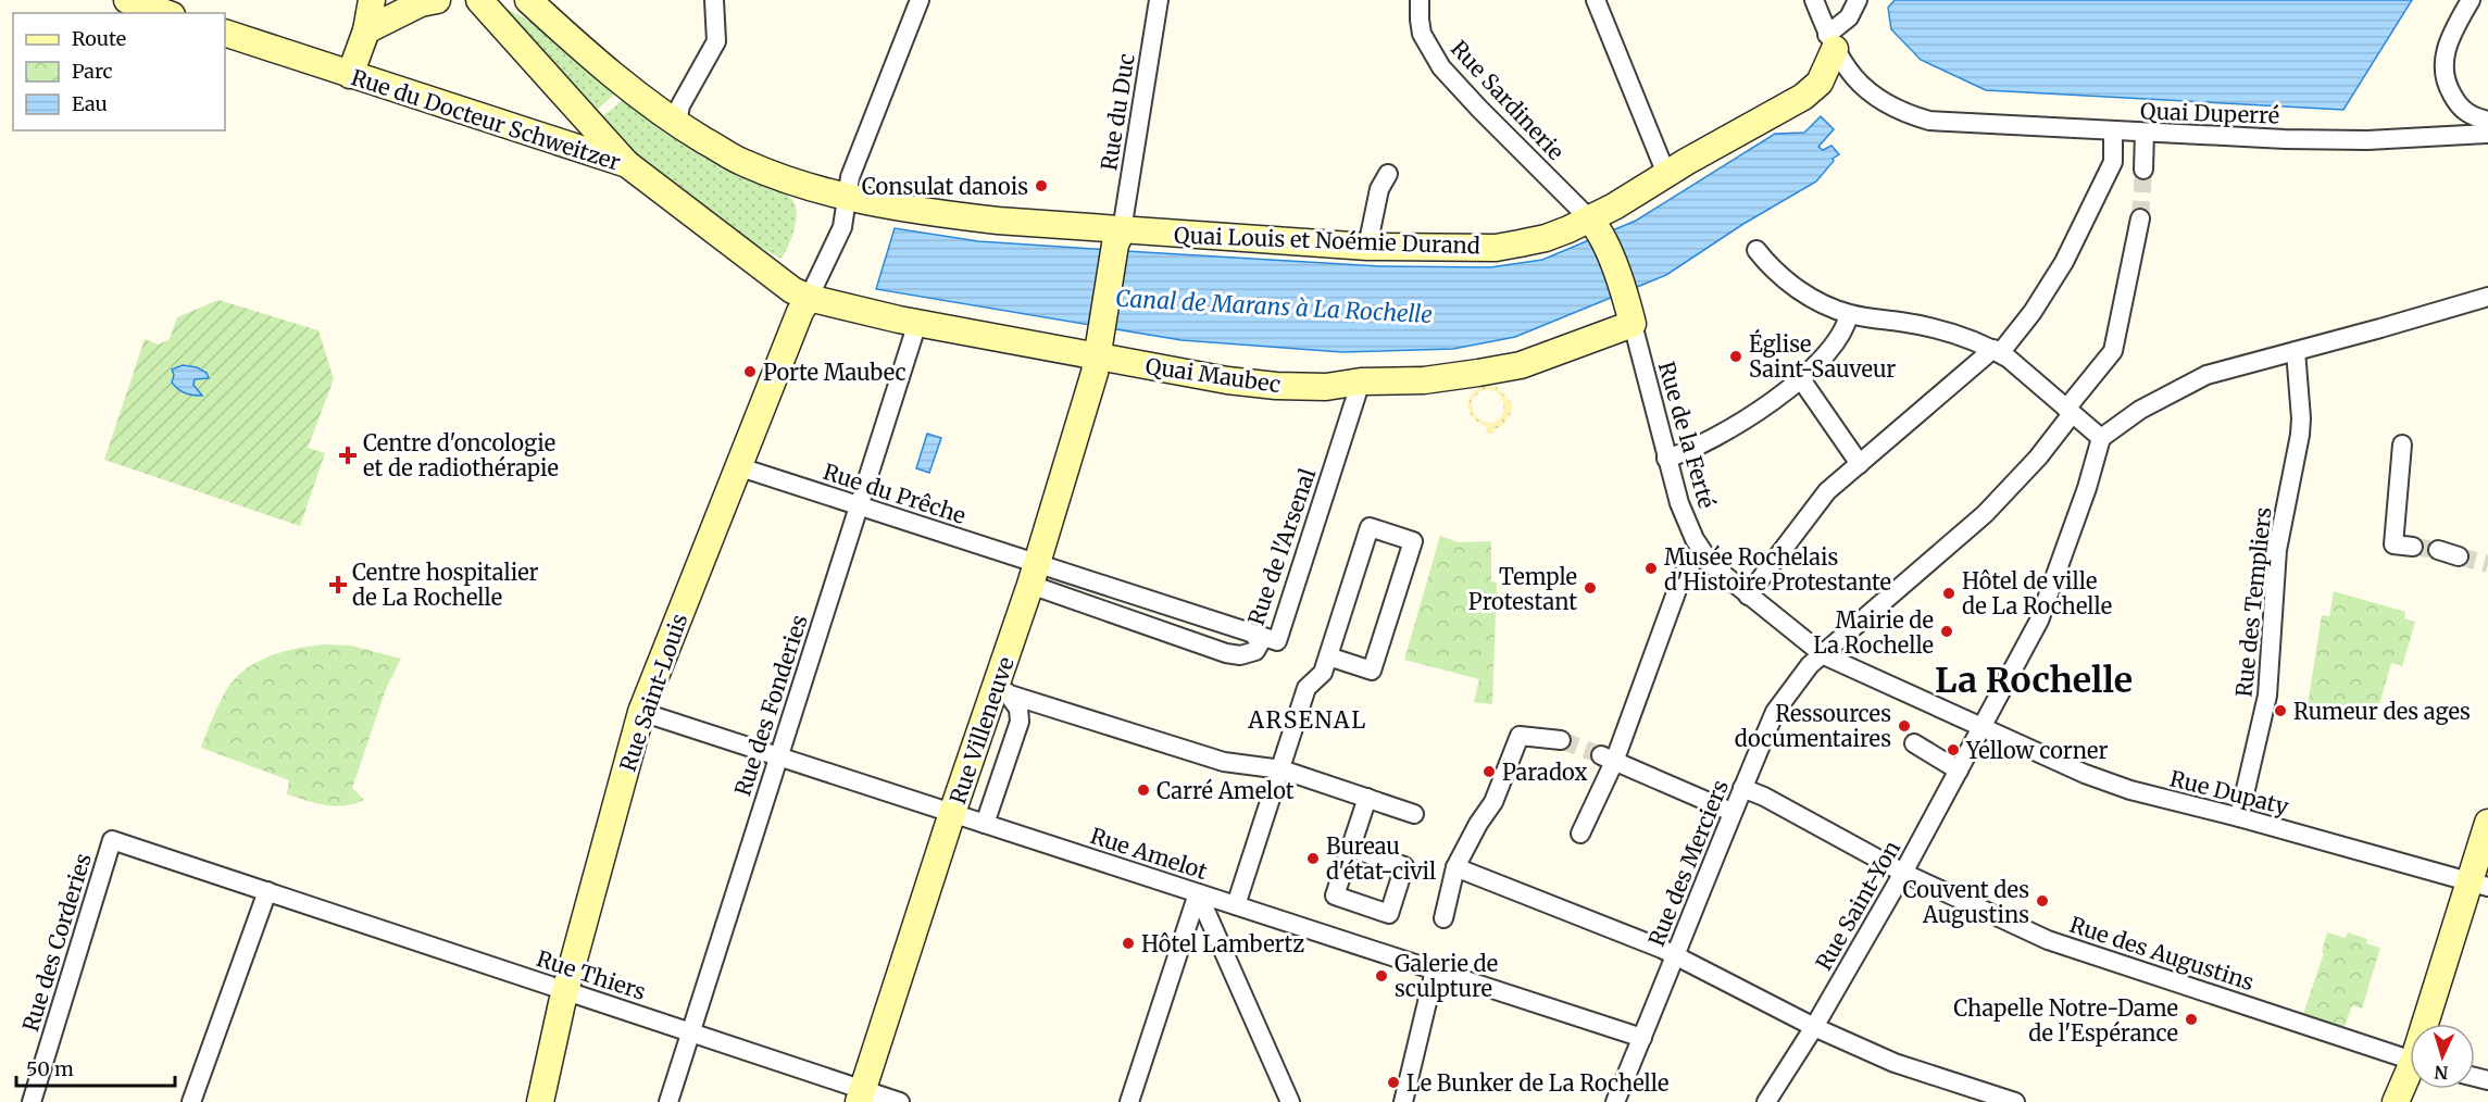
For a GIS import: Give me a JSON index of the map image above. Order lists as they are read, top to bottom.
{
  "streets": {
    "main road": [
      "Rue du Docteur Schweitzer",
      "Quai Louis et Noémie Durand",
      "Quai Maubec",
      "Rue Saint-Louis",
      "Rue Villeneuve"
    ],
    "street": [
      "Rue Sardinerie",
      "Rue du Duc",
      "Quai Duperré",
      "Rue de la Ferté",
      "Rue du Prêche",
      "Rue de l'Arsenal",
      "Rue des Templiers",
      "Rue des Fonderies",
      "Rue Dupaty",
      "Rue Amelot",
      "Rue des Merciers",
      "Rue Saint-Yon",
      "Rue des Corderies",
      "Rue des Augustins",
      "Rue Thiers"
    ]
  },
  "crossings": [
    ["Rue Sardinerie", "Quai Louis et Noémie Durand"],
    ["Rue du Duc", "Quai Louis et Noémie Durand"],
    ["Rue du Duc", "Rue Villeneuve"],
    ["Quai Duperré", "Quai Louis et Noémie Durand"],
    ["Rue du Docteur Schweitzer", "Quai Maubec"],
    ["Rue du Docteur Schweitzer", "Rue Saint-Louis"],
    ["Quai Louis et Noémie Durand", "Rue Villeneuve"],
    ["Quai Maubec", "Rue de la Ferté"],
    ["Quai Maubec", "Rue de l'Arsenal"],
    ["Quai Maubec", "Rue Saint-Louis"],
    ["Quai Maubec", "Rue des Fonderies"],
    ["Quai Maubec", "Rue Villeneuve"],
    ["Rue de la Ferté", "Rue Dupaty"],
    ["Rue de la Ferté", "Rue des Merciers"],
    ["Rue du Prêche", "Rue de l'Arsenal"],
    ["Rue du Prêche", "Rue Saint-Louis"],
    ["Rue du Prêche", "Rue des Fonderies"],
    ["Rue du Prêche", "Rue Villeneuve"],
    ["Rue de l'Arsenal", "Rue Villeneuve"],
    ["Rue des Templiers", "Rue Dupaty"],
    ["Rue Saint-Louis", "Rue Amelot"],
    ["Rue Saint-Louis", "Rue Thiers"],
    ["Rue des Fonderies", "Rue Amelot"],
    ["Rue des Fonderies", "Rue Thiers"],
    ["Rue Villeneuve", "Rue Amelot"],
    ["Rue Villeneuve", "Rue Thiers"],
    ["Rue Dupaty", "Rue des Merciers"],
    ["Rue Dupaty", "Rue Saint-Yon"],
    ["Rue Amelot", "Rue des Merciers"],
    ["Rue des Merciers", "Rue des Augustins"],
    ["Rue Saint-Yon", "Rue des Augustins"],
    ["Rue des Corderies", "Rue Thiers"]
  ],
  "districts": ["La Rochelle", "ARSENAL"],
  "water": ["Canal de Marans à La Rochelle"],
  "places": {
    "other": [
      "Consulat danois",
      "Église Saint-Sauveur",
      "Porte Maubec",
      "Musée Rochelais d'Histoire Protestante",
      "Temple Protestant",
      "Hôtel de ville de La Rochelle",
      "Mairie de La Rochelle",
      "Rumeur des ages",
      "Ressources documentaires",
      "Yellow corner",
      "Paradox",
      "Carré Amelot",
      "Bureau d'état-civil",
      "Couvent des Augustins",
      "Hôtel Lambertz",
      "Galerie de sculpture",
      "Chapelle Notre-Dame de l'Espérance",
      "Le Bunker de La Rochelle"
    ],
    "health": ["Centre d'oncologie et de radiothérapie", "Centre hospitalier de La Rochelle"]
  },
  "legend": ["Route", "Parc", "Eau"],
  "scale_bar": "50 m",
  "north": "bottom"
}
